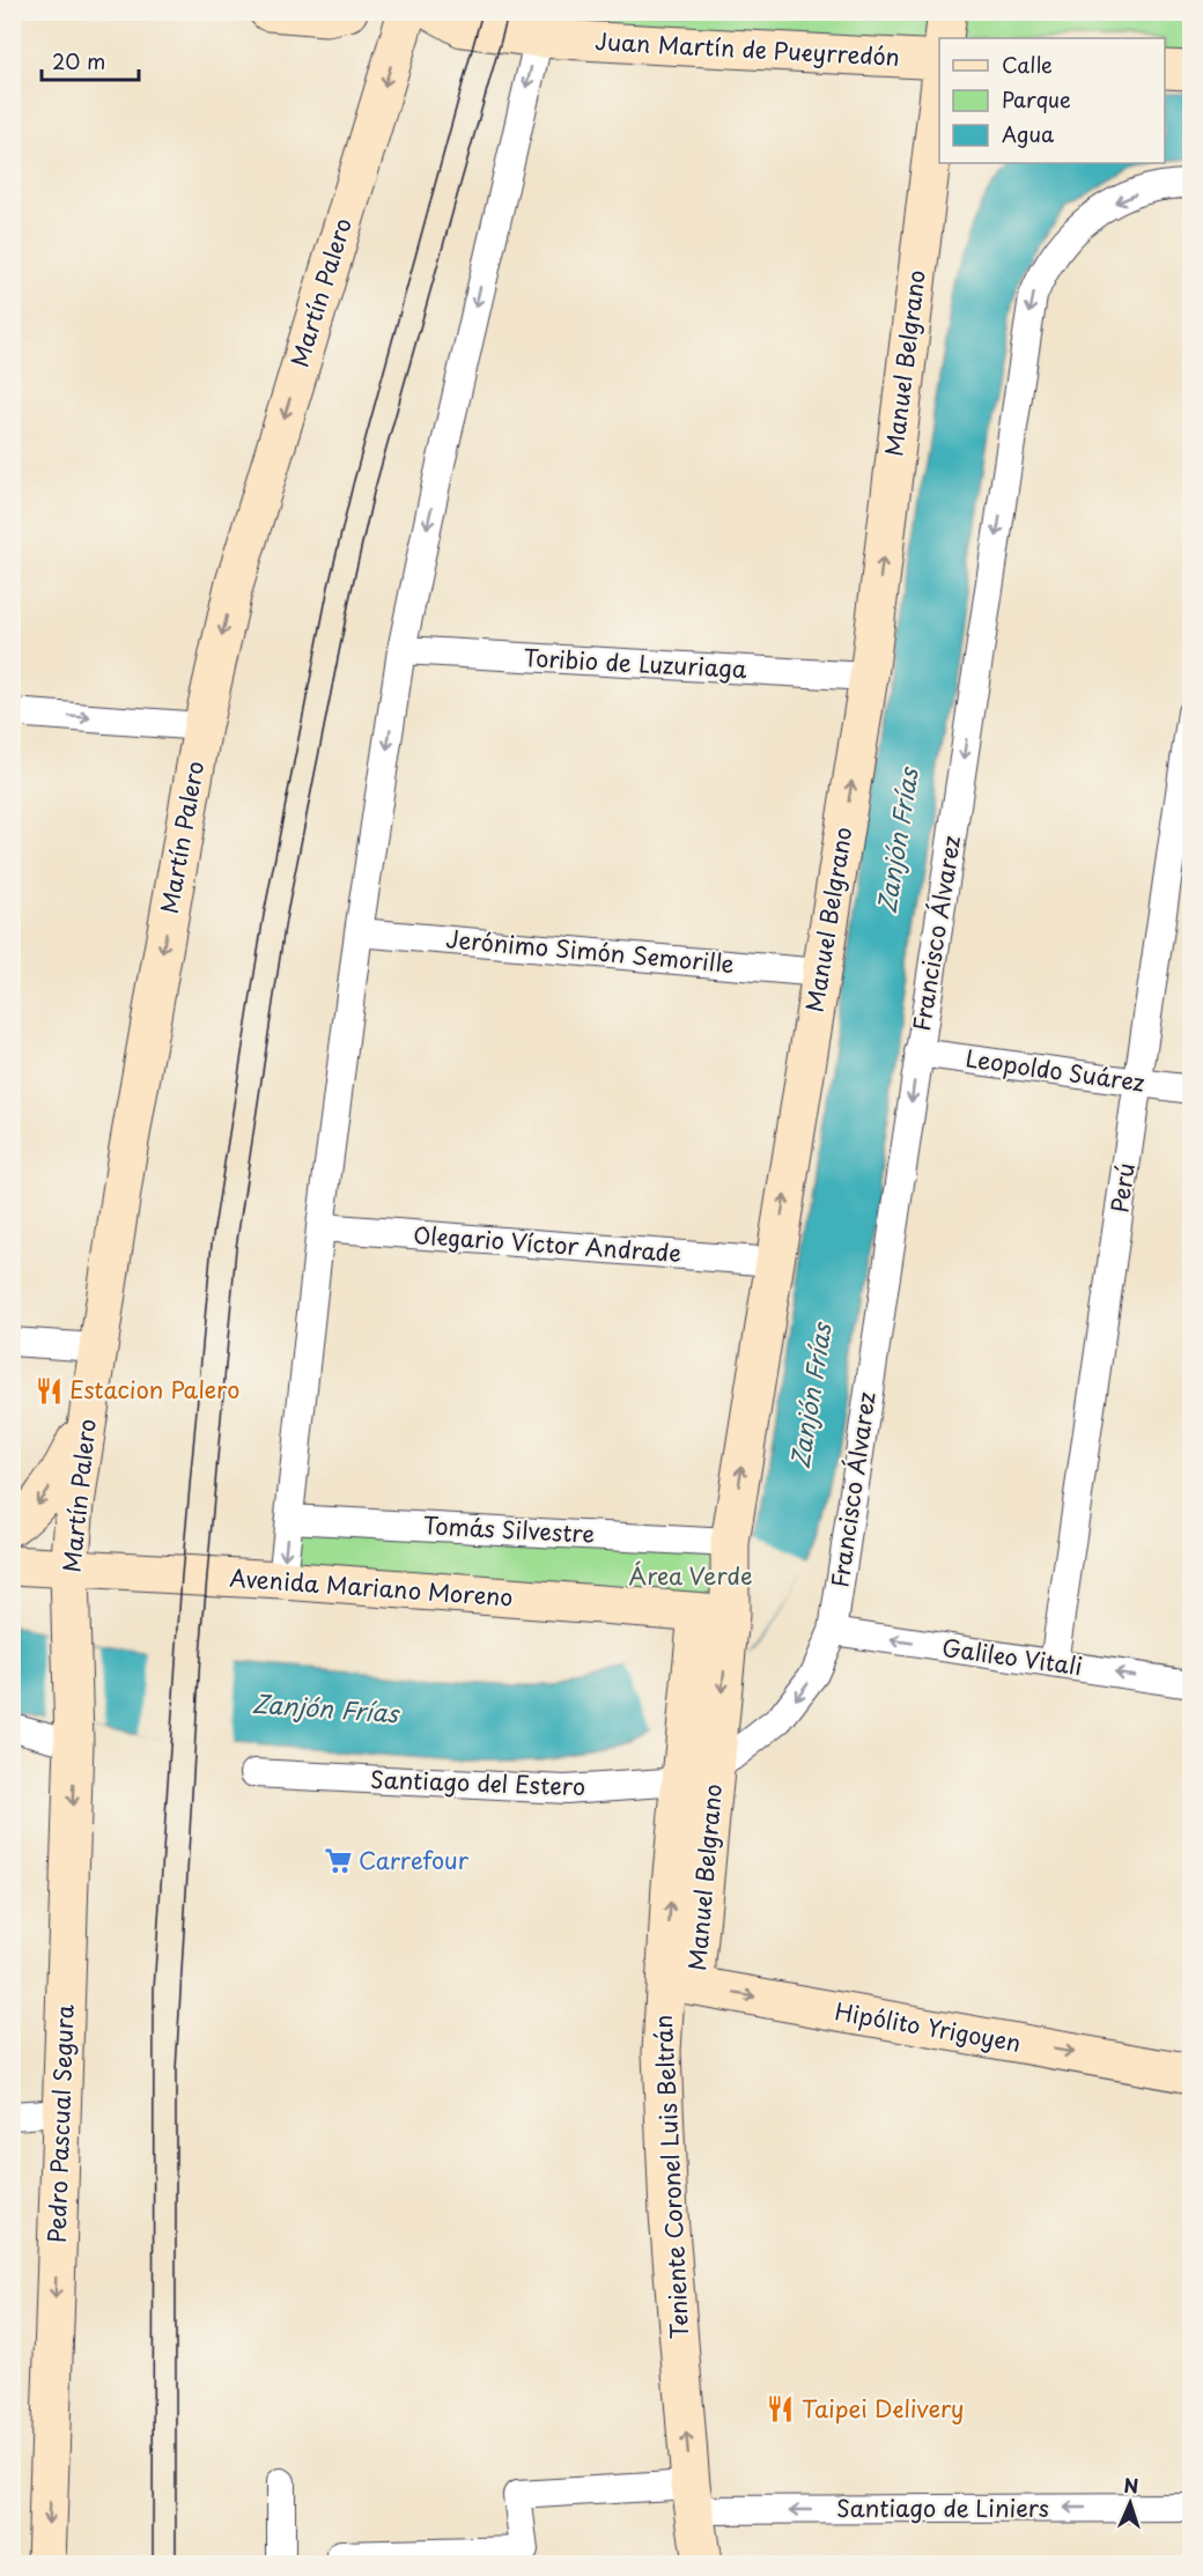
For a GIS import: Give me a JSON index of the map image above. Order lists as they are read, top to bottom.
{
  "streets": {
    "main road": [
      "Juan Martín de Pueyrredón",
      "Martín Palero",
      "Manuel Belgrano",
      "Avenida Mariano Moreno",
      "Hipólito Yrigoyen",
      "Pedro Pascual Segura",
      "Teniente Coronel Luis Beltrán"
    ],
    "street": [
      "Toribio de Luzuriaga",
      "Francisco Álvarez",
      "Jerónimo Simón Semorille",
      "Leopoldo Suárez",
      "Perú",
      "Olegario Víctor Andrade",
      "Tomás Silvestre",
      "Galileo Vitali",
      "Santiago del Estero",
      "Santiago de Liniers"
    ]
  },
  "crossings": [
    ["Martín Palero", "Avenida Mariano Moreno"],
    ["Martín Palero", "Pedro Pascual Segura"],
    ["Manuel Belgrano", "Toribio de Luzuriaga"],
    ["Manuel Belgrano", "Francisco Álvarez"],
    ["Manuel Belgrano", "Jerónimo Simón Semorille"],
    ["Manuel Belgrano", "Olegario Víctor Andrade"],
    ["Manuel Belgrano", "Tomás Silvestre"],
    ["Manuel Belgrano", "Avenida Mariano Moreno"],
    ["Manuel Belgrano", "Galileo Vitali"],
    ["Manuel Belgrano", "Santiago del Estero"],
    ["Manuel Belgrano", "Hipólito Yrigoyen"],
    ["Manuel Belgrano", "Teniente Coronel Luis Beltrán"],
    ["Francisco Álvarez", "Leopoldo Suárez"],
    ["Francisco Álvarez", "Galileo Vitali"],
    ["Leopoldo Suárez", "Perú"],
    ["Perú", "Galileo Vitali"],
    ["Hipólito Yrigoyen", "Teniente Coronel Luis Beltrán"],
    ["Teniente Coronel Luis Beltrán", "Santiago de Liniers"]
  ],
  "one_way": [
    "Martín Palero",
    "Francisco Álvarez",
    "Galileo Vitali",
    "Hipólito Yrigoyen",
    "Pedro Pascual Segura",
    "Teniente Coronel Luis Beltrán",
    "Santiago de Liniers"
  ],
  "water": ["Zanjón Frías"],
  "parks": ["Área Verde"],
  "places": {
    "restaurant": ["Estacion Palero", "Taipei Delivery"],
    "supermarket": ["Carrefour"]
  },
  "legend": ["Calle", "Parque", "Agua"],
  "scale_bar": "20 m",
  "north": "top"
}
